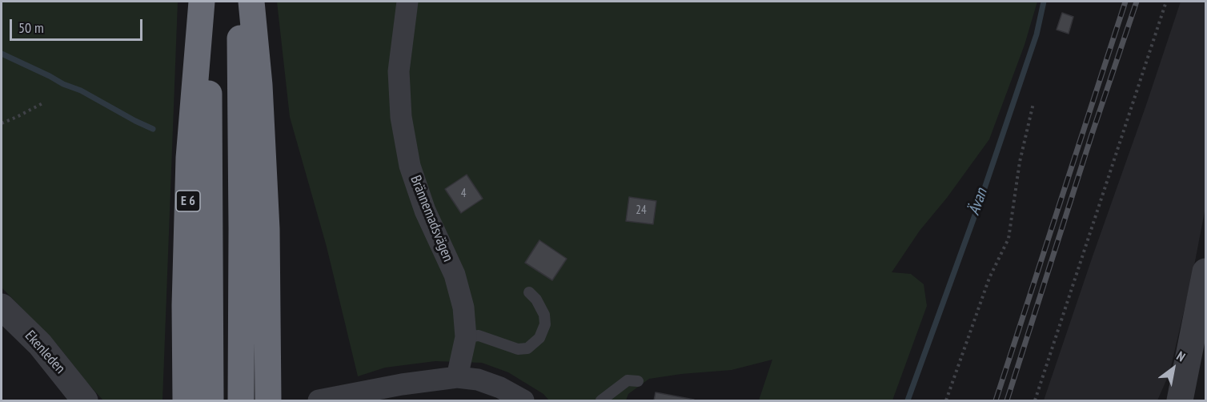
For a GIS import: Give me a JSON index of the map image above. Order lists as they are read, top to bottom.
{
  "streets": {
    "highway": ["E 6"],
    "street": ["Brännemadsvägen", "Ekenleden"]
  },
  "water": ["Ävan"],
  "house_numbers": ["4", "24"],
  "scale_bar": "50 m",
  "north": "top right"
}
